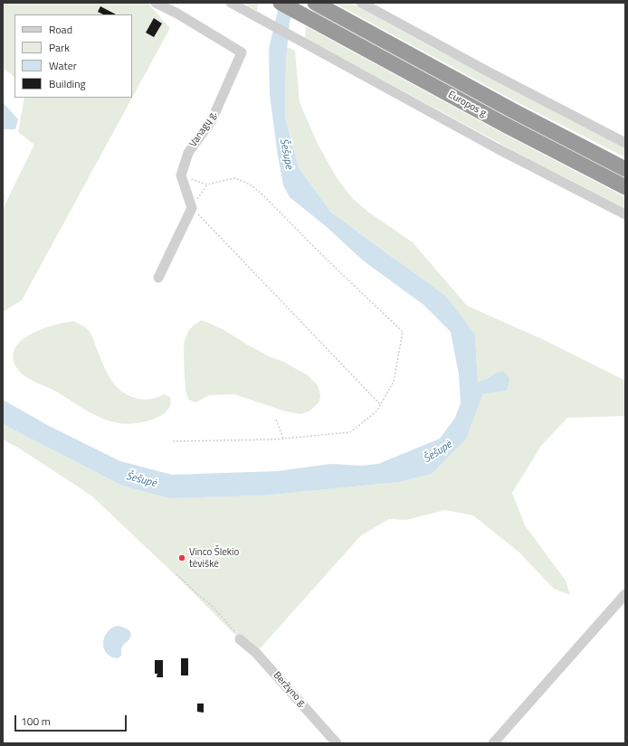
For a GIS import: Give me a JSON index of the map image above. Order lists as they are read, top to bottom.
{
  "streets": {
    "highway": ["Europos g."],
    "street": ["Vanagų g.", "Beržyno g."]
  },
  "water": ["Šešupė"],
  "places": ["Vinco Šlekio tėviškė"],
  "legend": [
    "Road",
    "Park",
    "Water",
    "Building"
  ],
  "scale_bar": "100 m"
}
